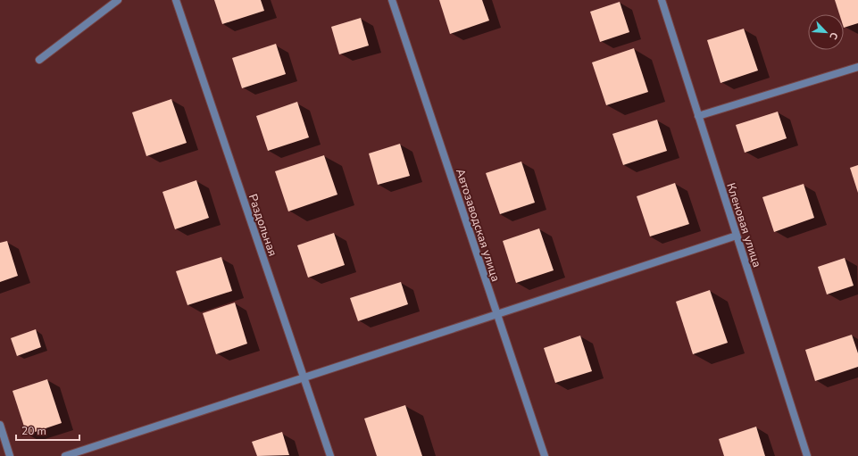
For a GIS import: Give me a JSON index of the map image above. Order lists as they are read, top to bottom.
{
  "streets": {
    "street": ["Раздольная", "Автозаводская улица", "Кленовая улица"]
  },
  "scale_bar": "20 m",
  "north": "bottom right"
}
